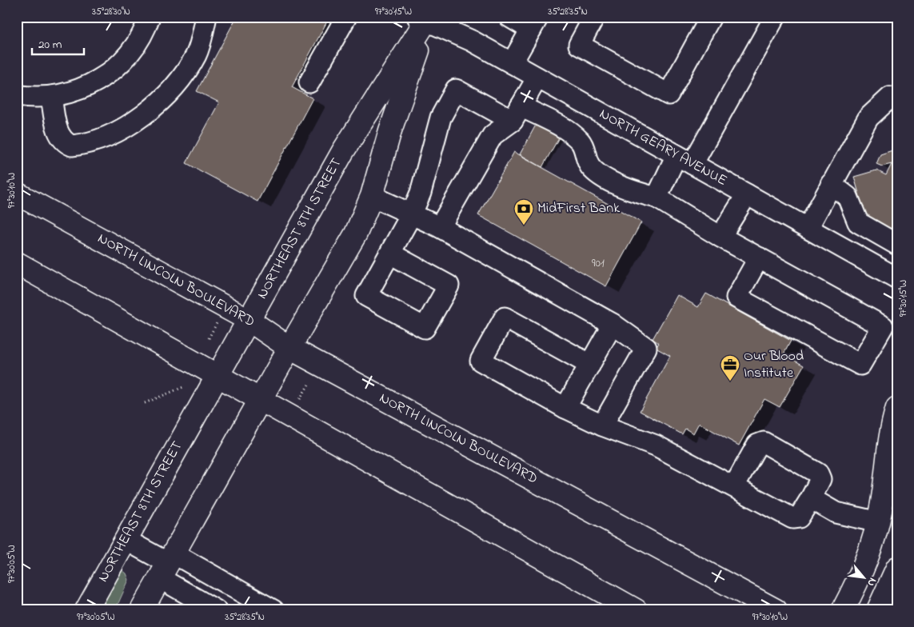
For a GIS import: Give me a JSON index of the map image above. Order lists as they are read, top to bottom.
{
  "streets": {
    "main road": ["NORTHEAST 8TH STREET", "NORTH LINCOLN BOULEVARD"],
    "street": ["NORTH GEARY AVENUE"]
  },
  "crossings": [
    ["NORTH GEARY AVENUE", "NORTHEAST 8TH STREET"],
    ["NORTHEAST 8TH STREET", "NORTH LINCOLN BOULEVARD"]
  ],
  "places": {
    "bank": ["MidFirst Bank"],
    "office": ["Our Blood Institute"]
  },
  "house_numbers": ["901"],
  "scale_bar": "20 m",
  "north": "bottom right",
  "coordinates": [
    "35°28'30\"N",
    "97°30'15\"W",
    "35°28'35\"N",
    "97°30'10\"W",
    "97°30'05\"W"
  ]
}
